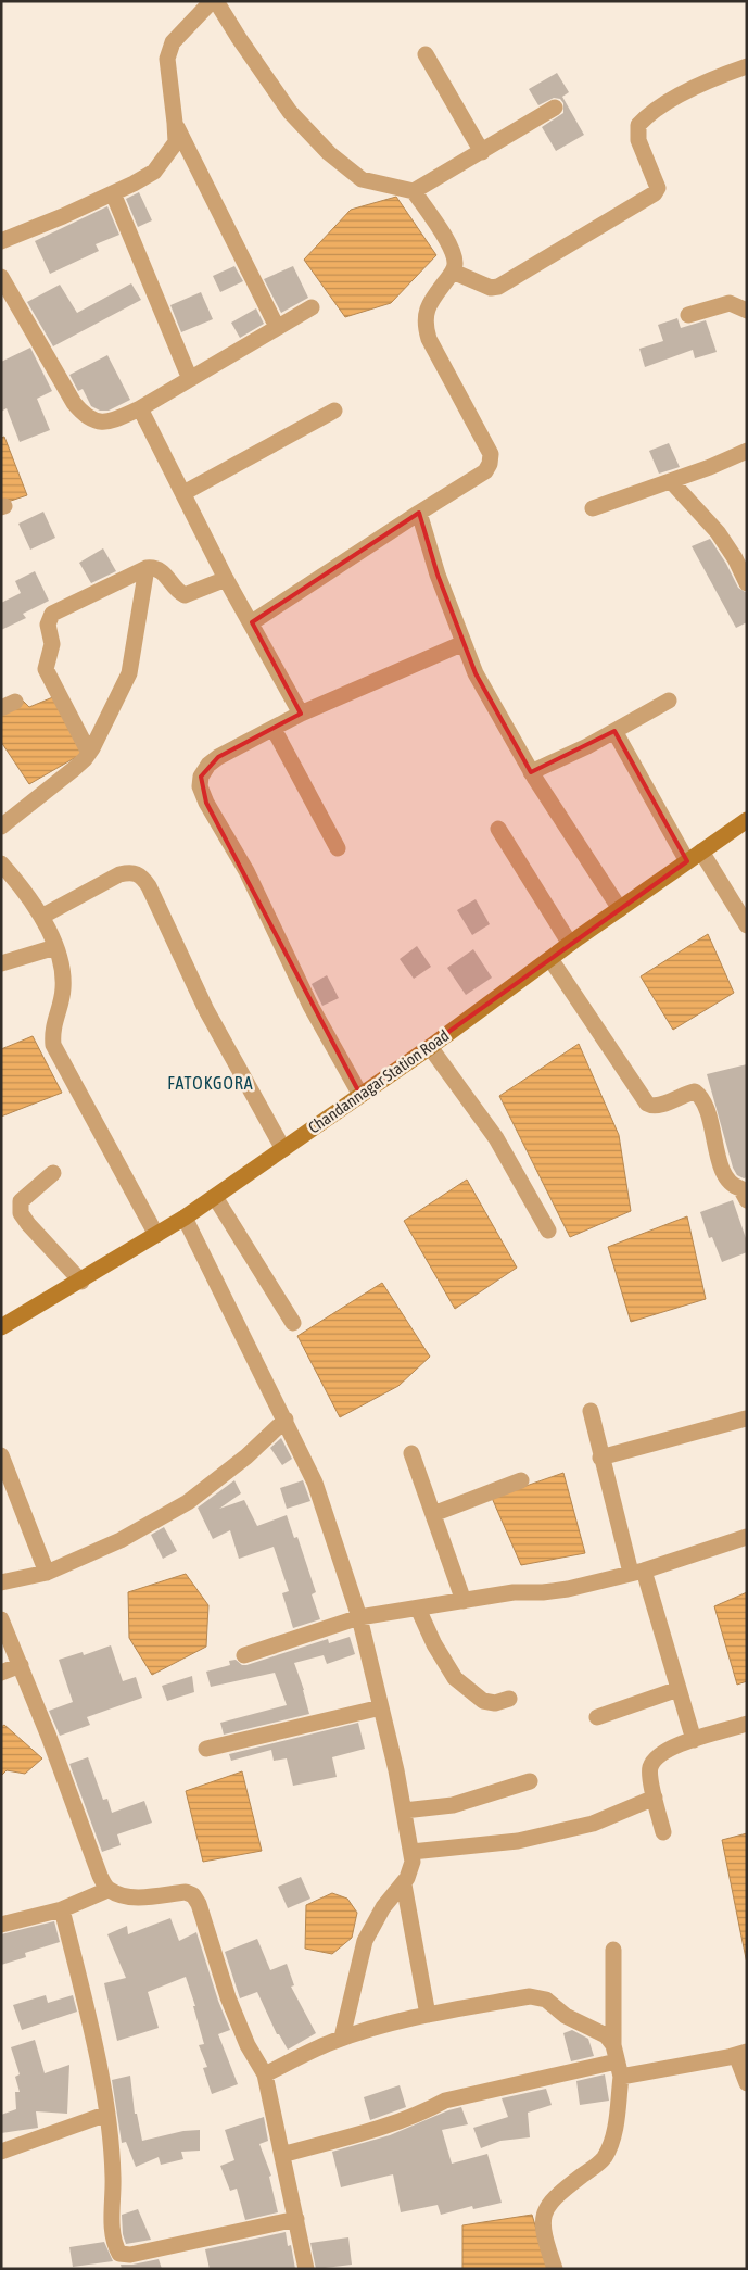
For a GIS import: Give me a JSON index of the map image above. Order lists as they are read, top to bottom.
{
  "streets": {
    "main road": ["Chandannagar Station Road"]
  },
  "districts": ["FATOKGORA"]
}
